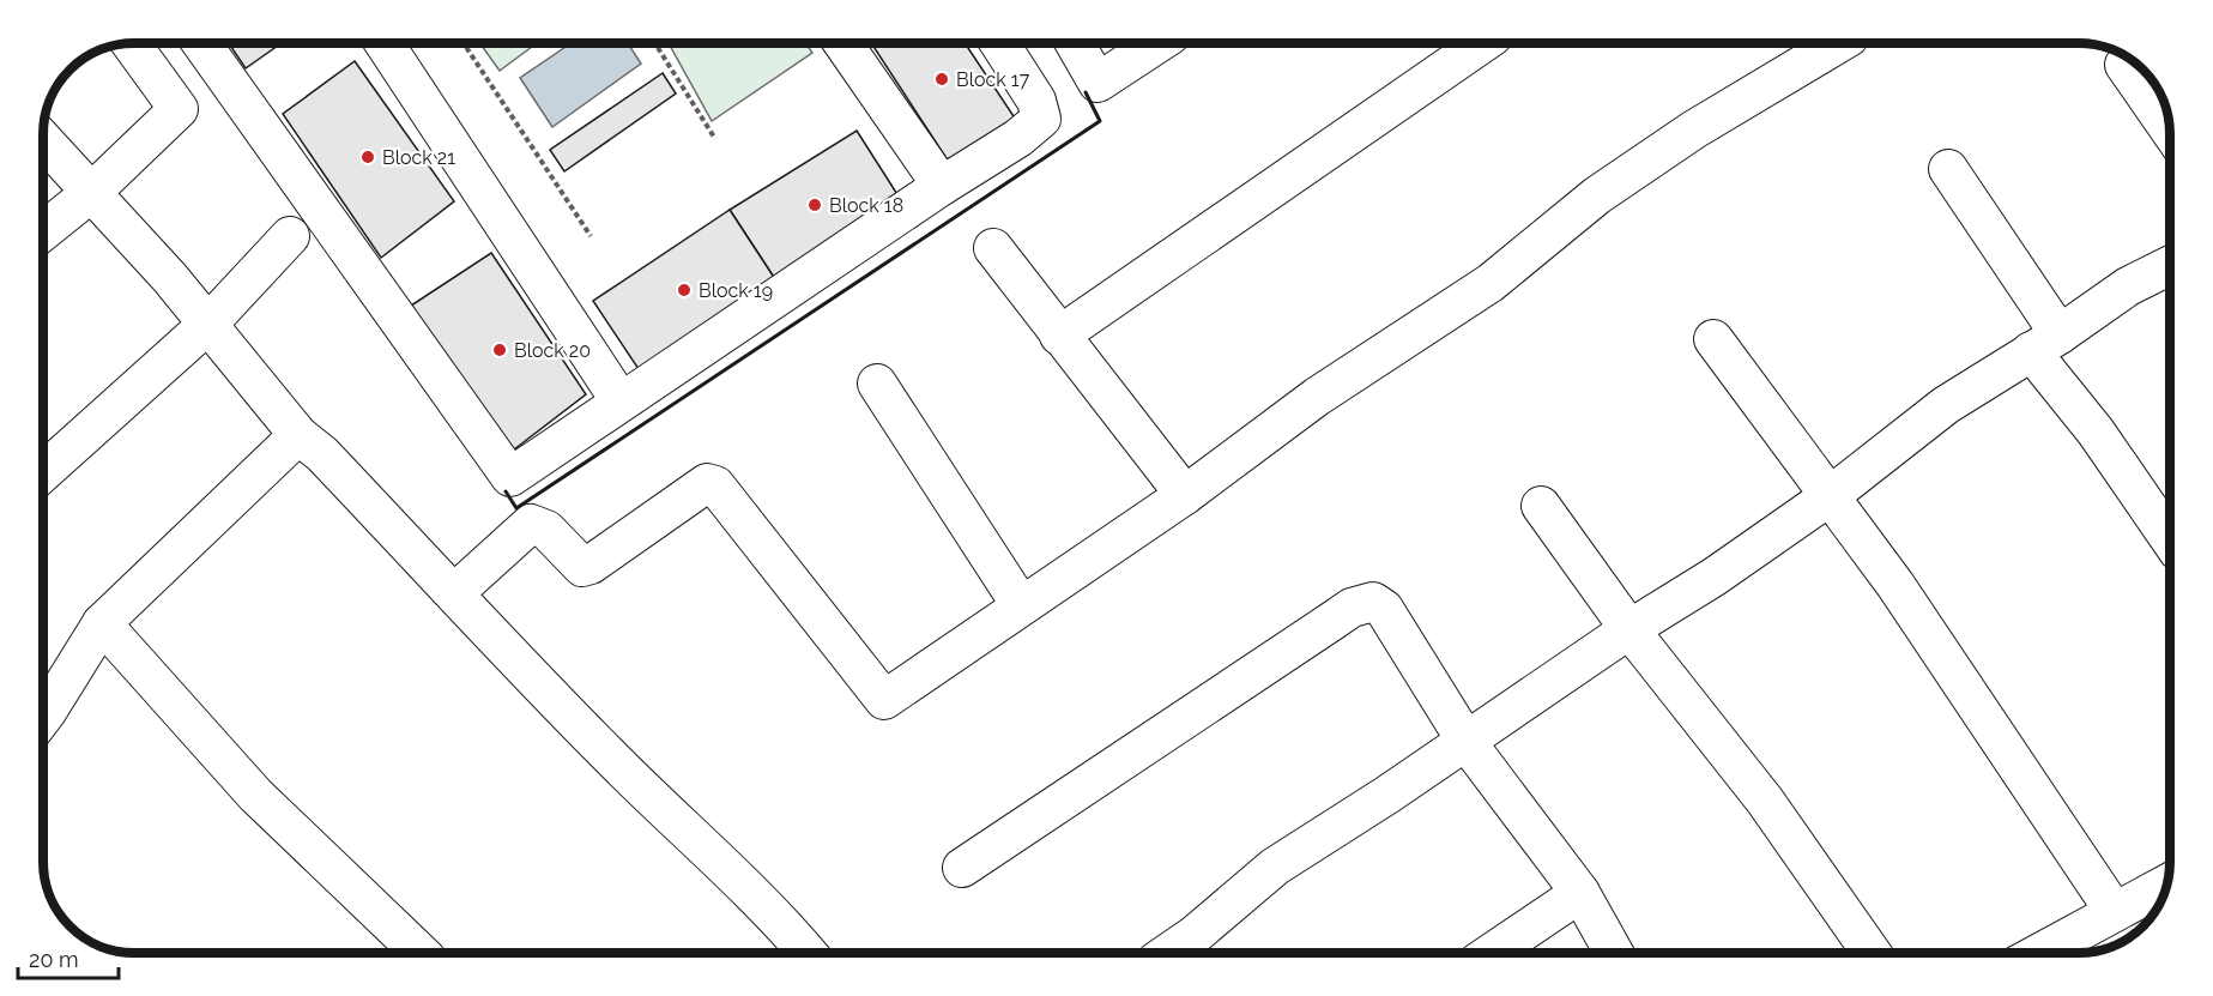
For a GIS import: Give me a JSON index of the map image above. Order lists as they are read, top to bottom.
{
  "places": [
    "Block 17",
    "Block 21",
    "Block 18",
    "Block 19",
    "Block 20"
  ],
  "scale_bar": "20 m"
}
